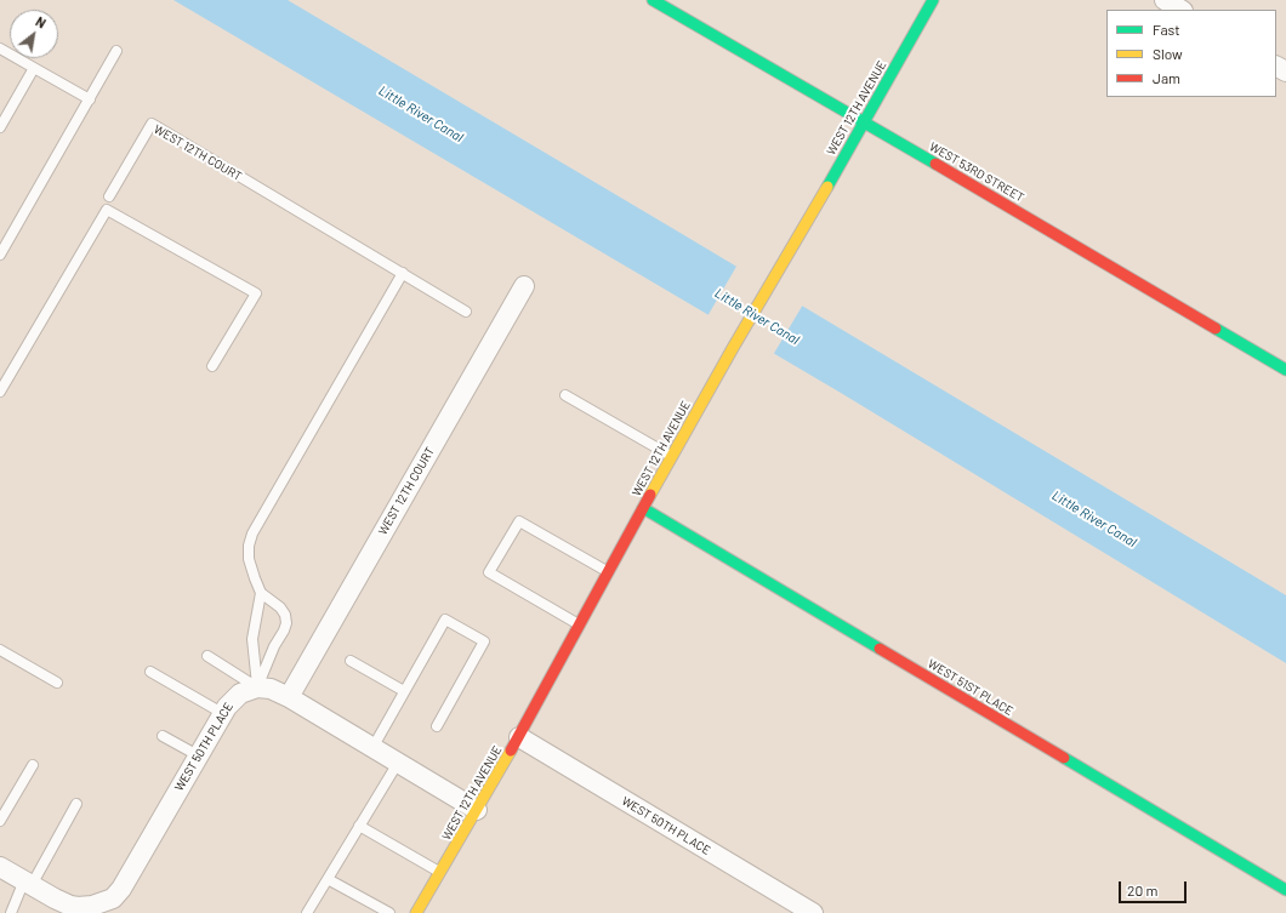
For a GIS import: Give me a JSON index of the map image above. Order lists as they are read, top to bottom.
{
  "streets": {
    "street": [
      "WEST 12TH AVENUE",
      "WEST 12TH COURT",
      "WEST 53RD STREET",
      "WEST 51ST PLACE",
      "WEST 50TH PLACE"
    ]
  },
  "crossings": [
    ["WEST 12TH AVENUE", "WEST 53RD STREET"],
    ["WEST 12TH AVENUE", "WEST 51ST PLACE"],
    ["WEST 12TH AVENUE", "WEST 50TH PLACE"]
  ],
  "water": ["Little River Canal"],
  "legend": ["Fast", "Slow", "Jam"],
  "scale_bar": "20 m",
  "north": "top right"
}
